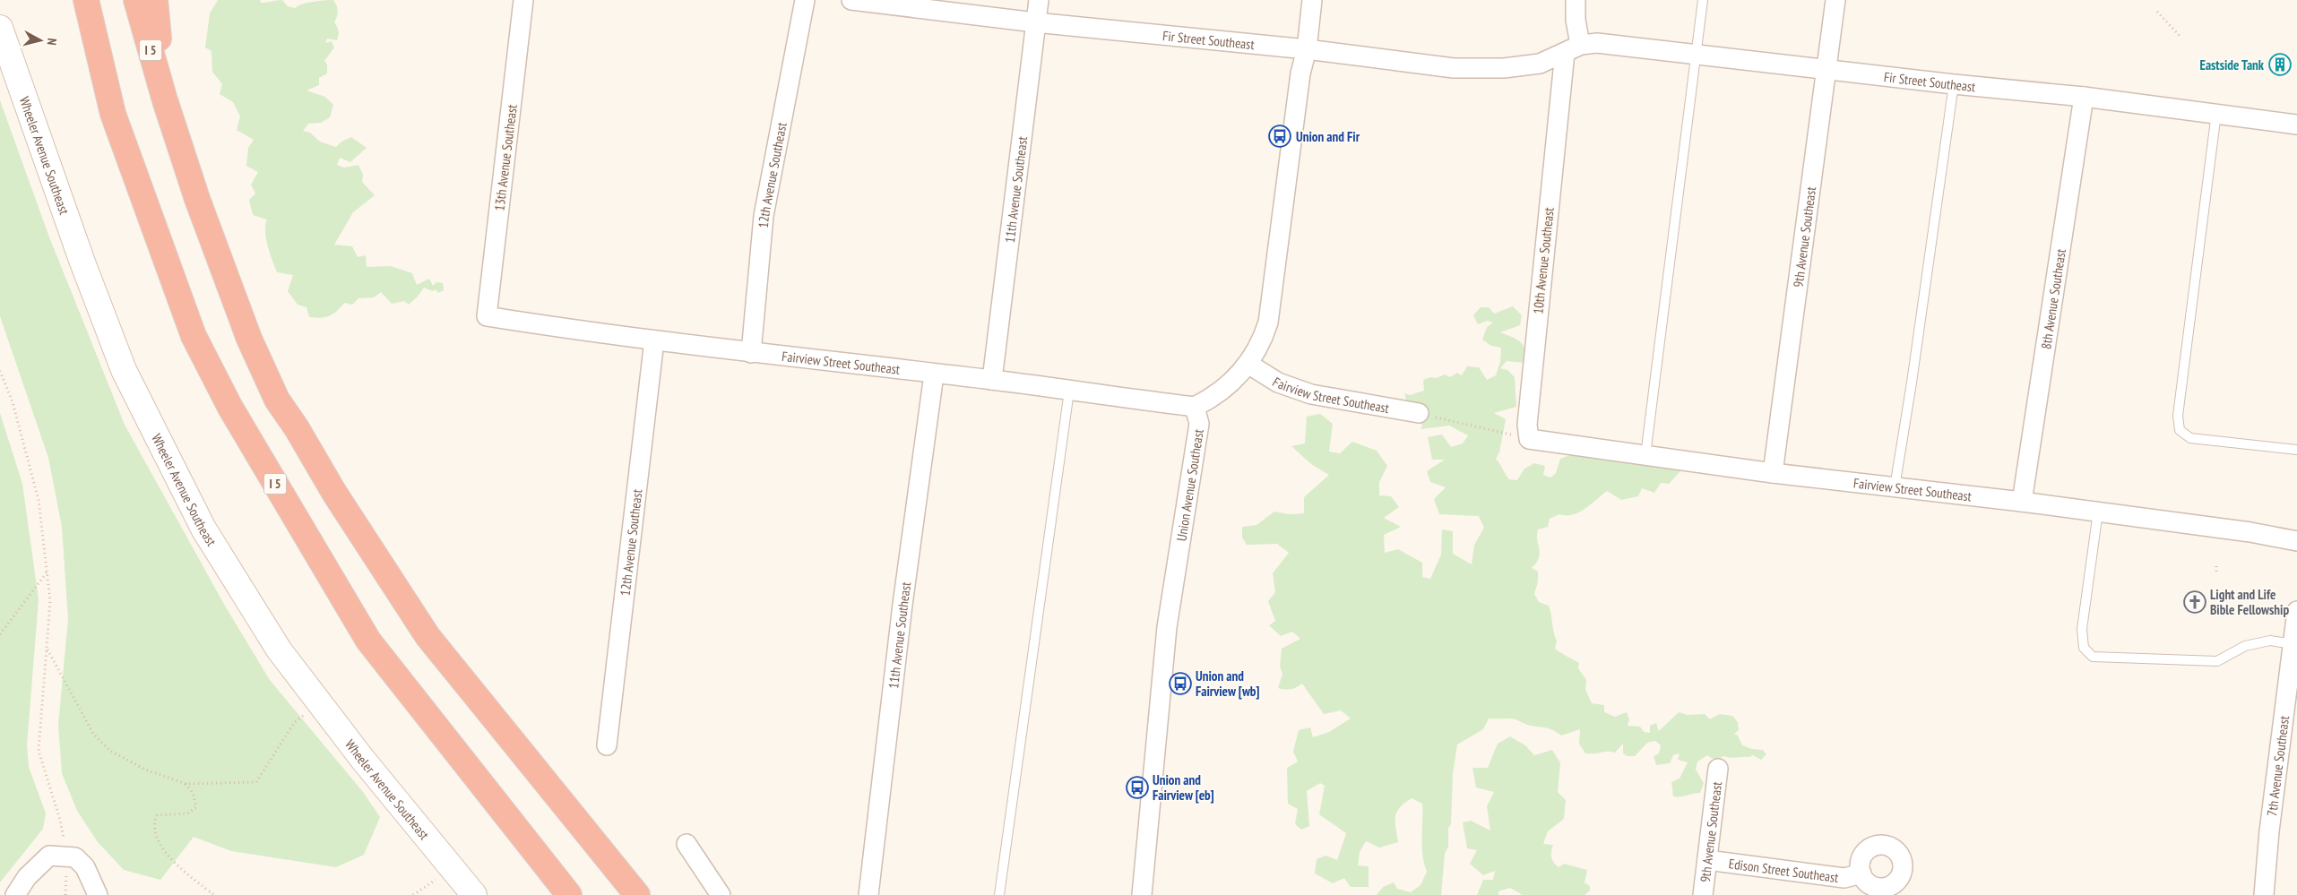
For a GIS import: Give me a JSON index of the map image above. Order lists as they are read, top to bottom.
{
  "streets": {
    "highway": ["I 5"],
    "street": [
      "Fir Street Southeast",
      "Wheeler Avenue Southeast",
      "13th Avenue Southeast",
      "12th Avenue Southeast",
      "11th Avenue Southeast",
      "9th Avenue Southeast",
      "10th Avenue Southeast",
      "8th Avenue Southeast",
      "Fairview Street Southeast",
      "Union Avenue Southeast",
      "7th Avenue Southeast",
      "Edison Street Southeast"
    ]
  },
  "crossings": [
    ["Fir Street Southeast", "11th Avenue Southeast"],
    ["Fir Street Southeast", "9th Avenue Southeast"],
    ["Fir Street Southeast", "10th Avenue Southeast"],
    ["Fir Street Southeast", "8th Avenue Southeast"],
    ["13th Avenue Southeast", "Fairview Street Southeast"],
    ["12th Avenue Southeast", "Fairview Street Southeast"],
    ["11th Avenue Southeast", "Fairview Street Southeast"],
    ["9th Avenue Southeast", "Fairview Street Southeast"],
    ["9th Avenue Southeast", "Edison Street Southeast"],
    ["10th Avenue Southeast", "Fairview Street Southeast"],
    ["8th Avenue Southeast", "Fairview Street Southeast"],
    ["Fairview Street Southeast", "Union Avenue Southeast"]
  ],
  "places": {
    "building": ["Eastside Tank"],
    "bus stop": ["Union and Fir", "Union and Fairview [wb]", "Union and Fairview [eb]"],
    "church": ["Light and Life Bible Fellowship"]
  },
  "north": "right"
}
